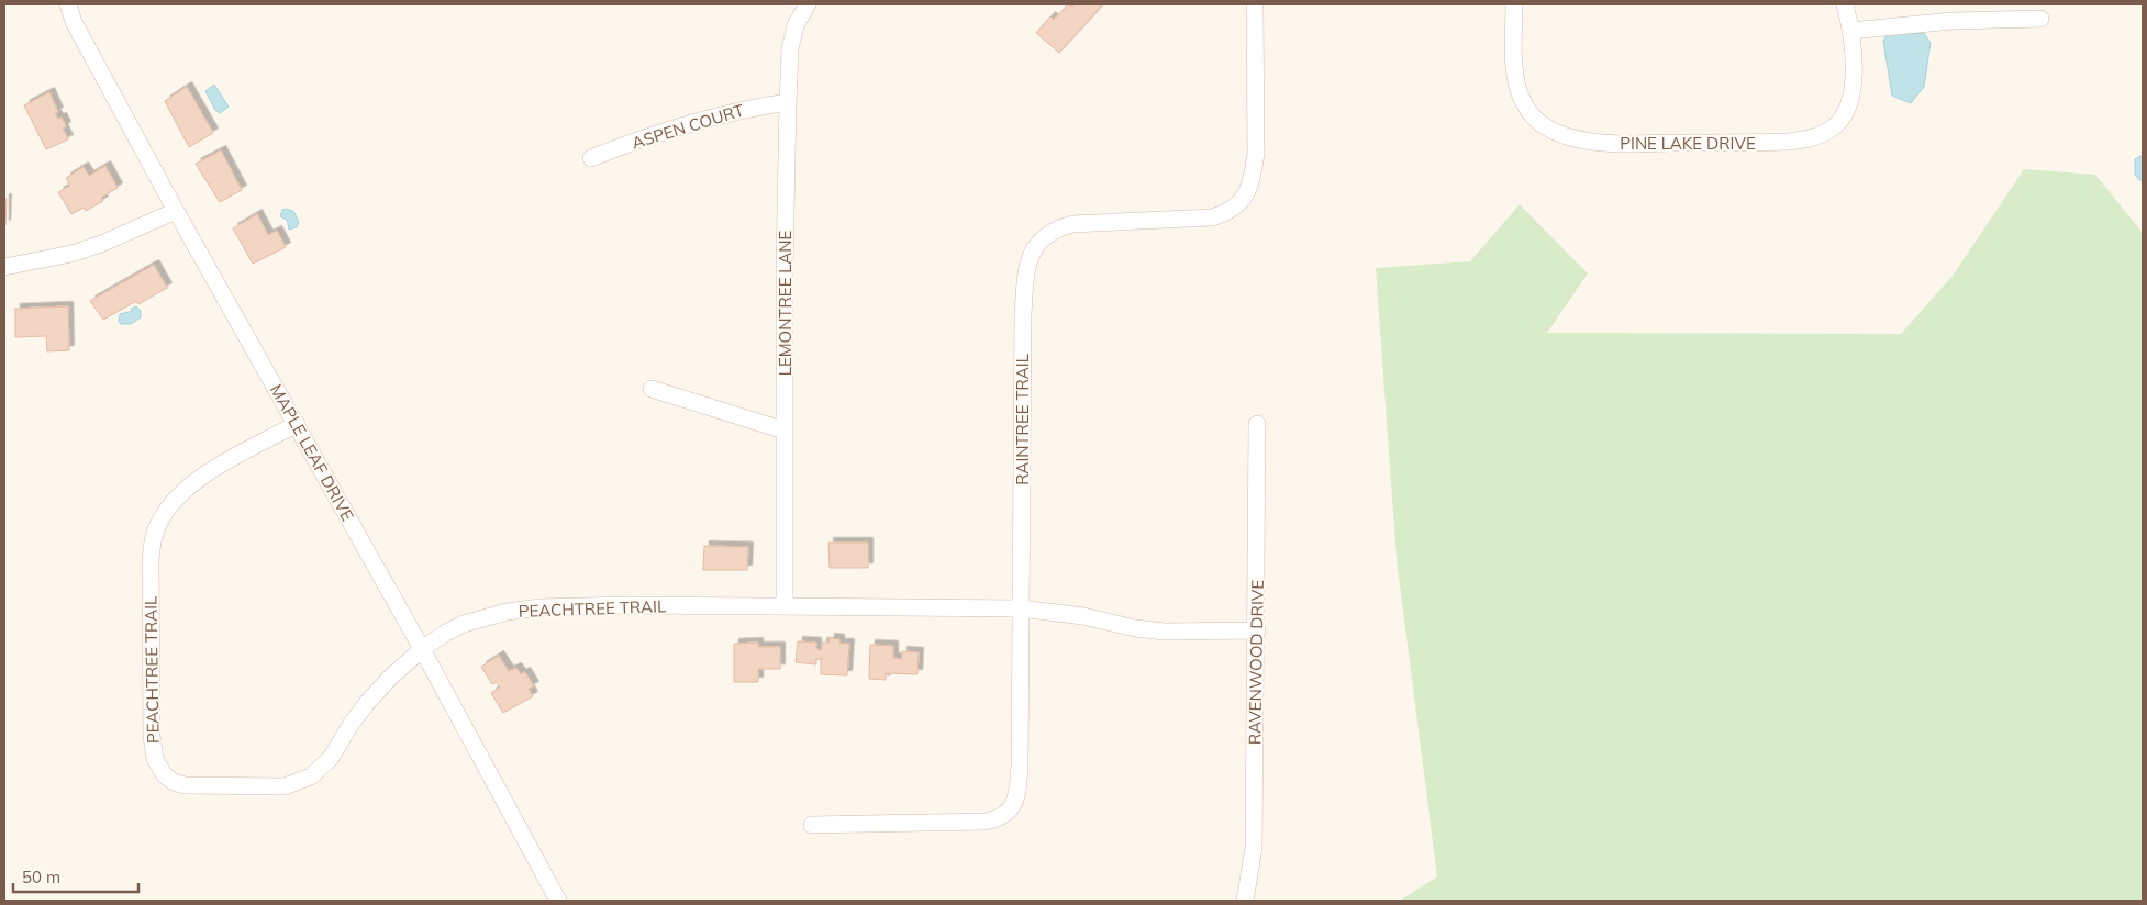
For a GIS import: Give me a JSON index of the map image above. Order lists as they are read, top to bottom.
{
  "streets": {
    "street": [
      "ASPEN COURT",
      "PINE LAKE DRIVE",
      "LEMONTREE LANE",
      "RAINTREE TRAIL",
      "MAPLE LEAF DRIVE",
      "PEACHTREE TRAIL",
      "RAVENWOOD DRIVE"
    ]
  },
  "crossings": [
    ["ASPEN COURT", "LEMONTREE LANE"],
    ["LEMONTREE LANE", "PEACHTREE TRAIL"],
    ["RAINTREE TRAIL", "PEACHTREE TRAIL"],
    ["MAPLE LEAF DRIVE", "PEACHTREE TRAIL"],
    ["PEACHTREE TRAIL", "RAVENWOOD DRIVE"]
  ],
  "scale_bar": "50 m"
}
